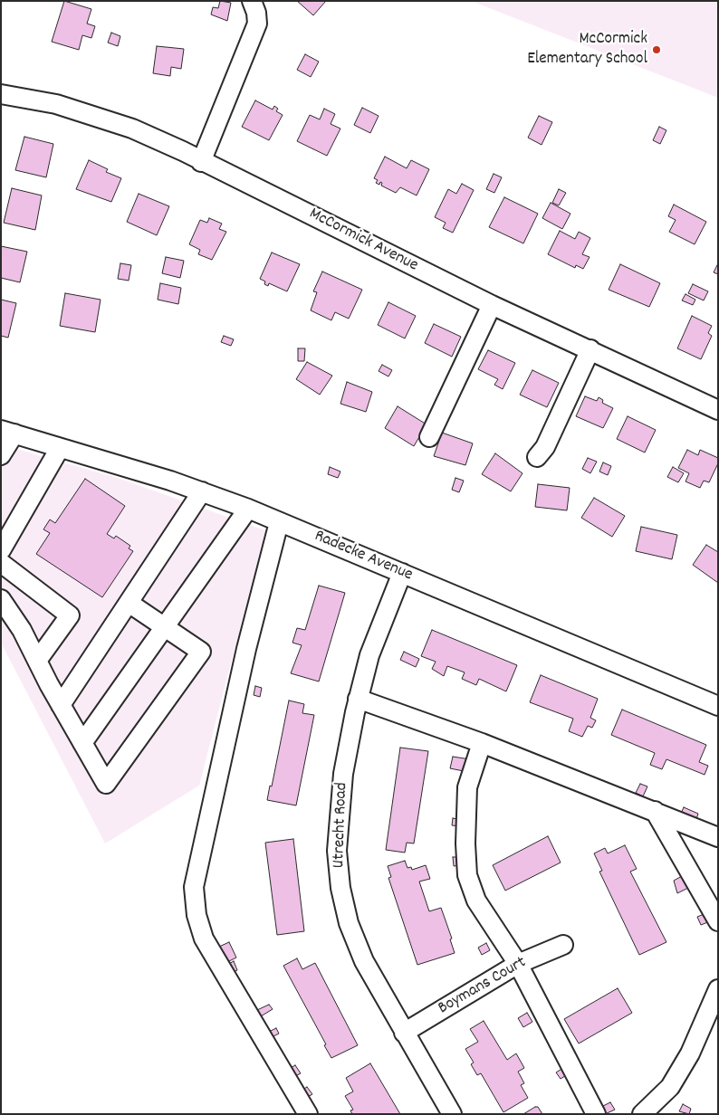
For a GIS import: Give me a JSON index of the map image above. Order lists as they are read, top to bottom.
{
  "streets": {
    "street": [
      "McCormick Avenue",
      "Radecke Avenue",
      "Utrecht Road",
      "Boymans Court"
    ]
  },
  "crossings": [
    ["Radecke Avenue", "Utrecht Road"],
    ["Utrecht Road", "Boymans Court"]
  ],
  "places": ["McCormick Elementary School"]
}
